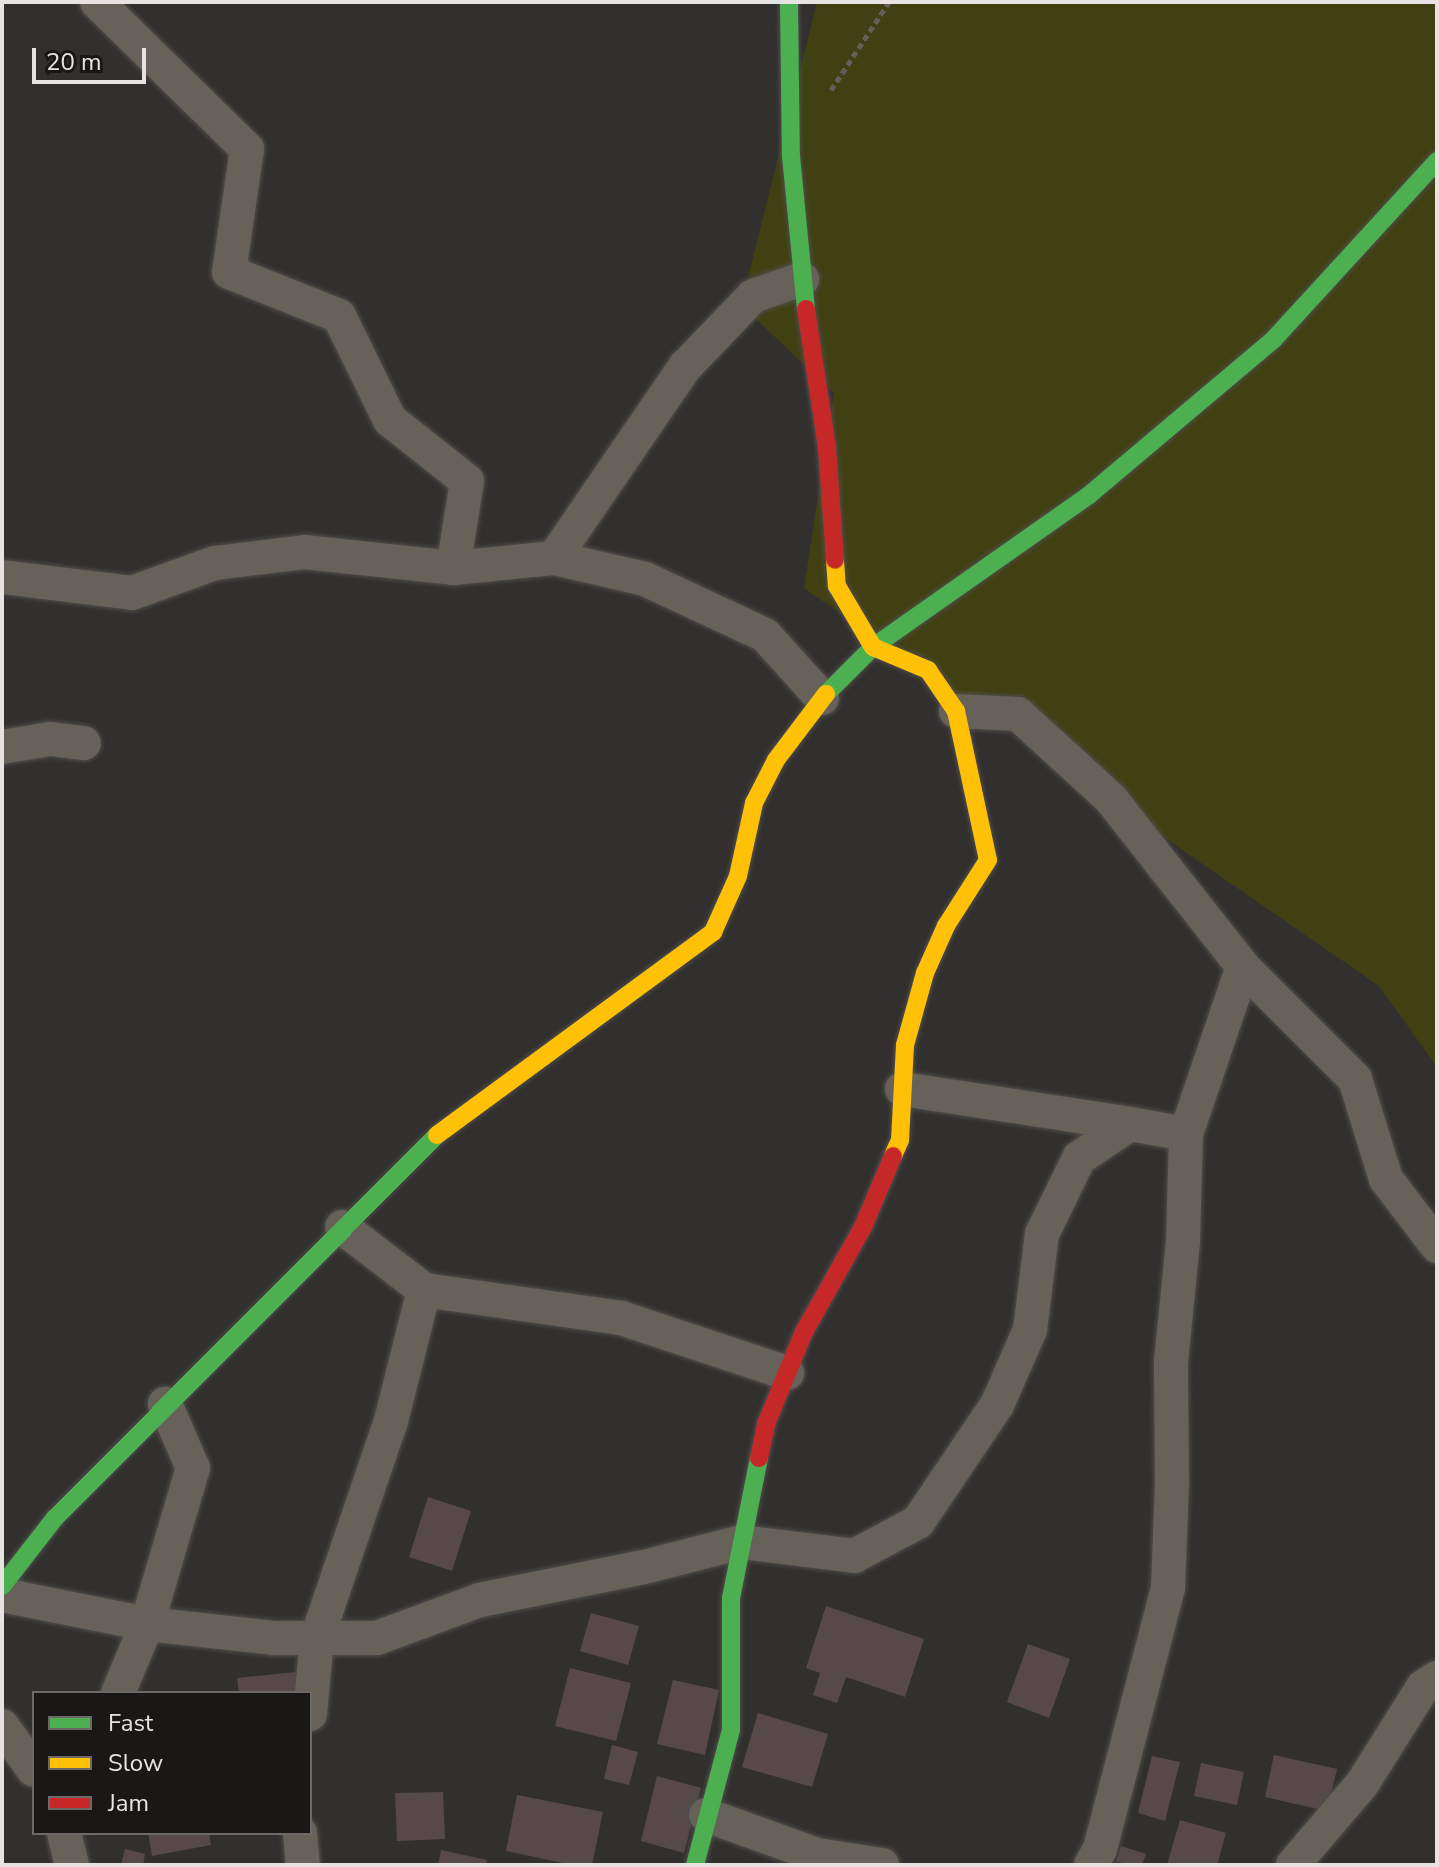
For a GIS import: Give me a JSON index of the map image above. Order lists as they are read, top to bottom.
{
  "legend": ["Fast", "Slow", "Jam"],
  "scale_bar": "20 m"
}
